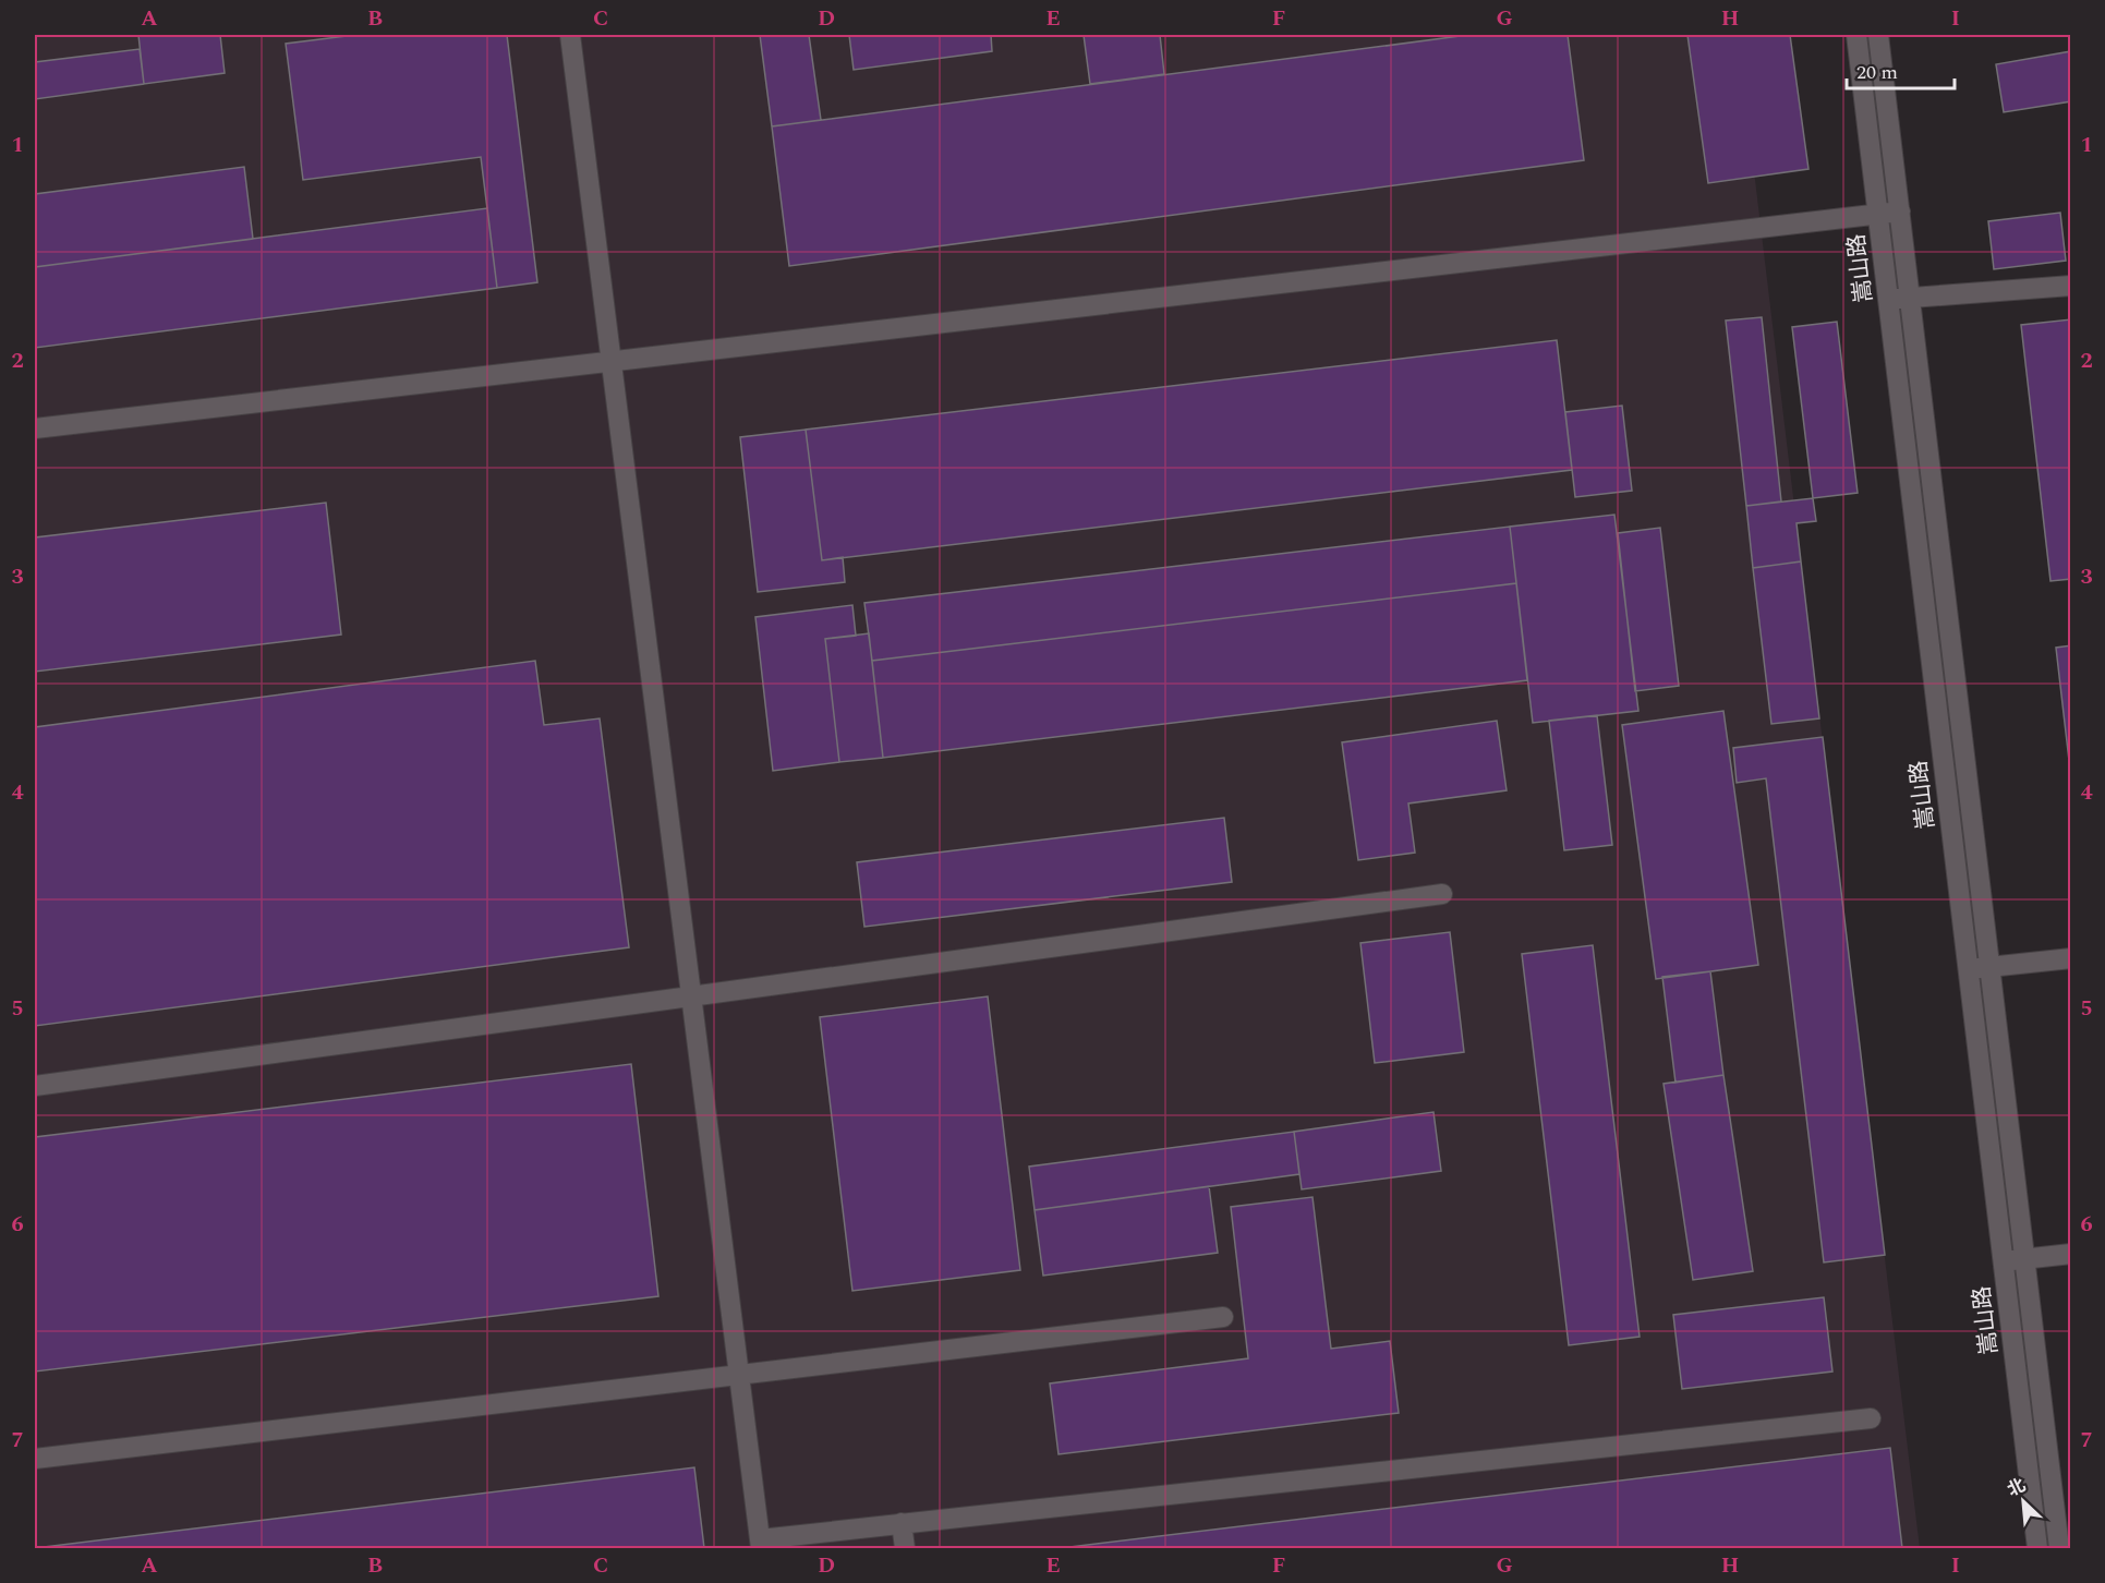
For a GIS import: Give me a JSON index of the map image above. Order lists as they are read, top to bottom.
{
  "streets": {
    "street": ["嵩山路"]
  },
  "scale_bar": "20 m",
  "north": "top left",
  "grid": {
    "columns": [
      "A",
      "B",
      "C",
      "D",
      "E",
      "F",
      "G",
      "H",
      "I"
    ],
    "rows": [
      "1",
      "2",
      "3",
      "4",
      "5",
      "6",
      "7"
    ]
  }
}
